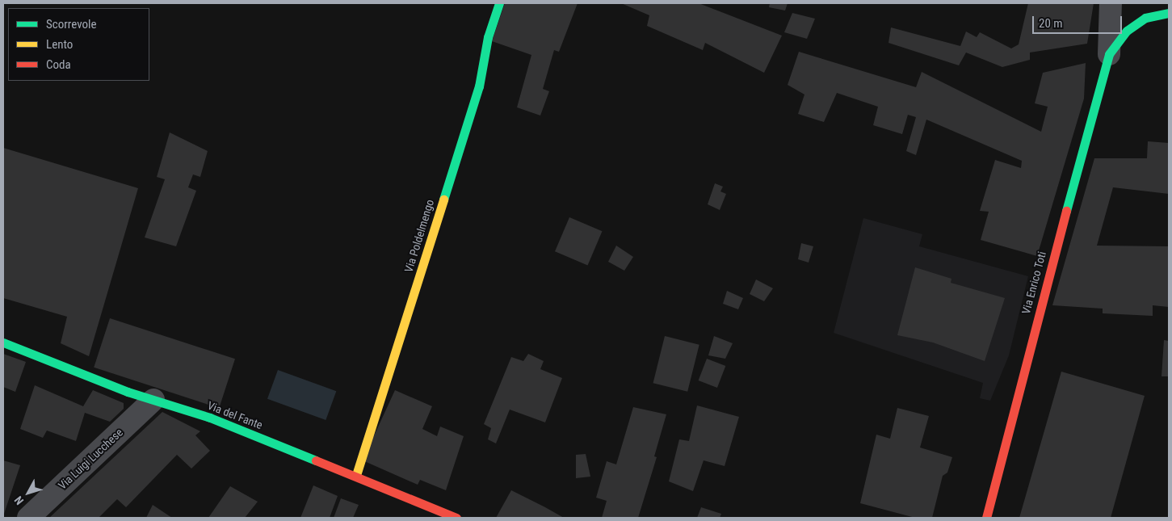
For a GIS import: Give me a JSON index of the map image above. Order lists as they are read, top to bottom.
{
  "streets": {
    "street": [
      "Via Poldelmengo",
      "Via Enrico Toti",
      "Via del Fante",
      "Via Luigi Lucchese"
    ]
  },
  "crossings": [
    ["Via Poldelmengo", "Via del Fante"],
    ["Via del Fante", "Via Luigi Lucchese"]
  ],
  "legend": ["Scorrevole", "Lento", "Coda"],
  "scale_bar": "20 m",
  "north": "bottom left"
}
